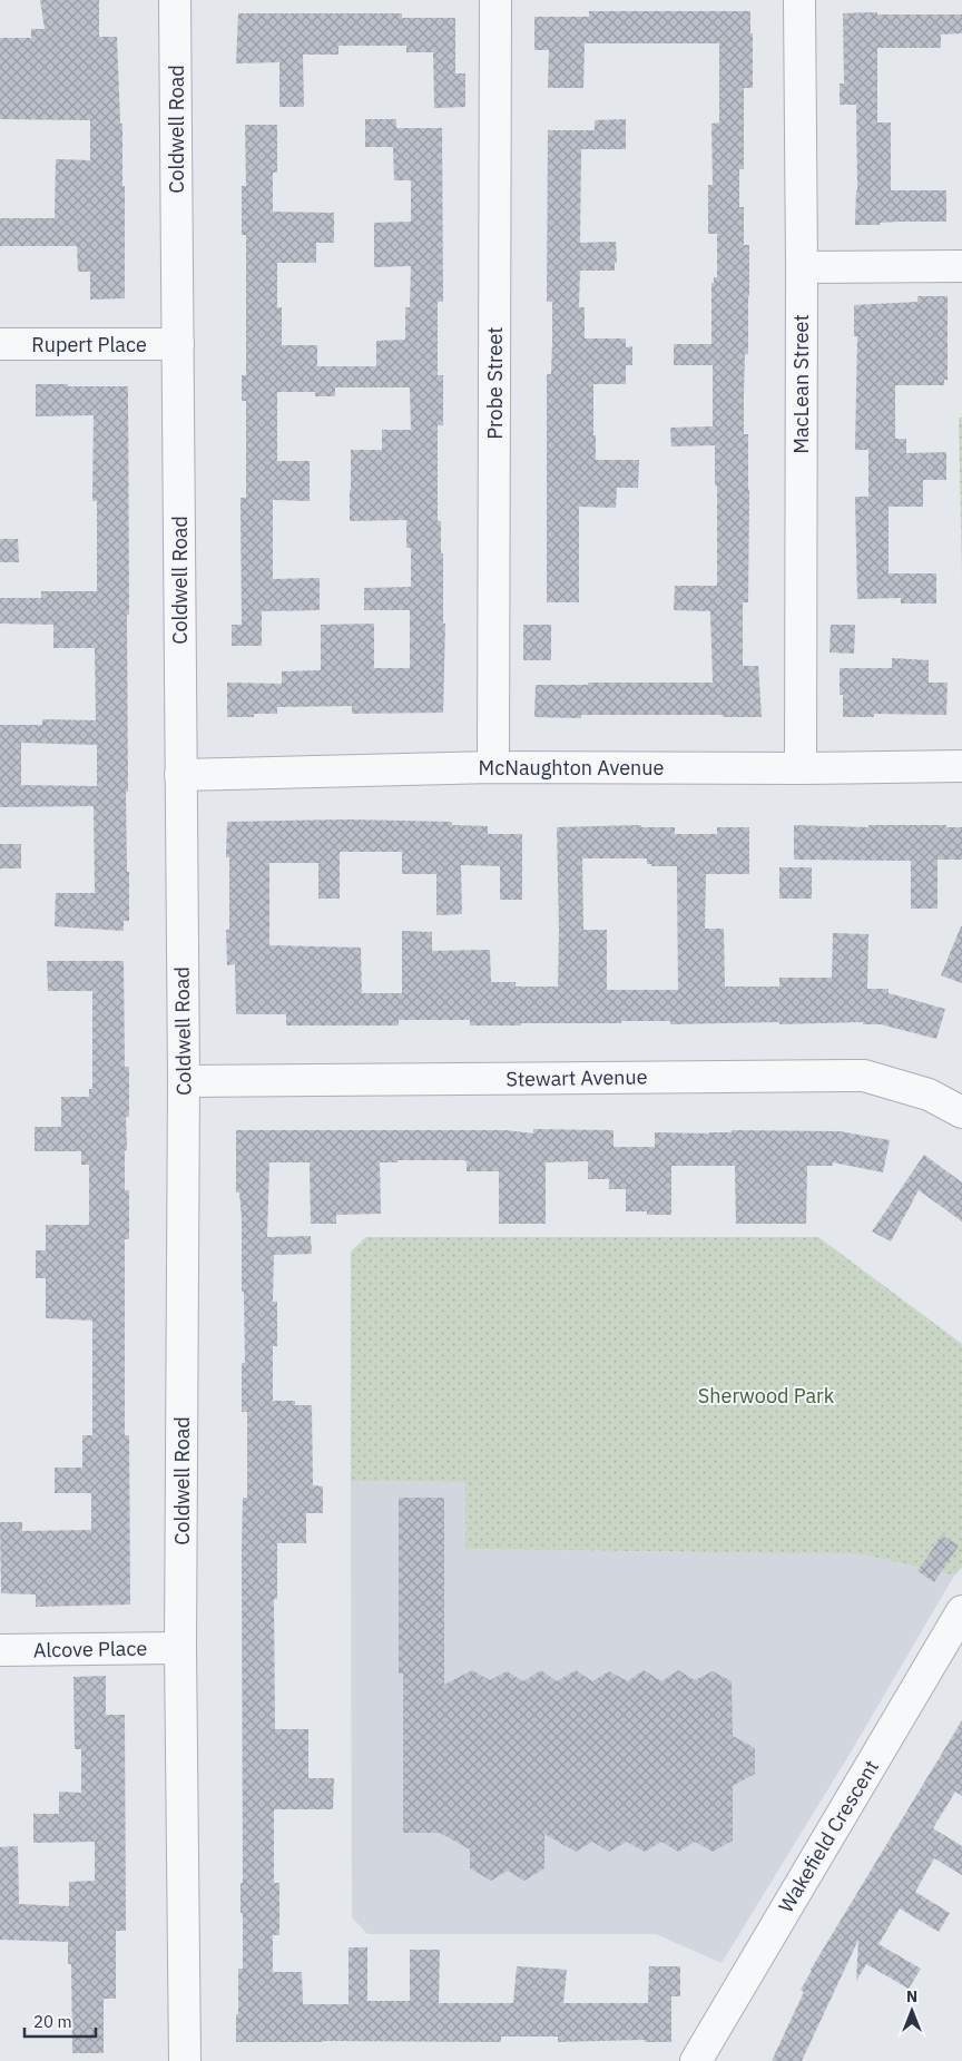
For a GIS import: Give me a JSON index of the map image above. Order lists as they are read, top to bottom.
{
  "streets": {
    "street": [
      "Coldwell Road",
      "Rupert Place",
      "Probe Street",
      "MacLean Street",
      "McNaughton Avenue",
      "Stewart Avenue",
      "Alcove Place",
      "Wakefield Crescent"
    ]
  },
  "crossings": [
    ["Coldwell Road", "Rupert Place"],
    ["Coldwell Road", "McNaughton Avenue"],
    ["Coldwell Road", "Stewart Avenue"],
    ["Coldwell Road", "Alcove Place"],
    ["Probe Street", "McNaughton Avenue"],
    ["MacLean Street", "McNaughton Avenue"]
  ],
  "parks": ["Sherwood Park"],
  "scale_bar": "20 m",
  "north": "top"
}
